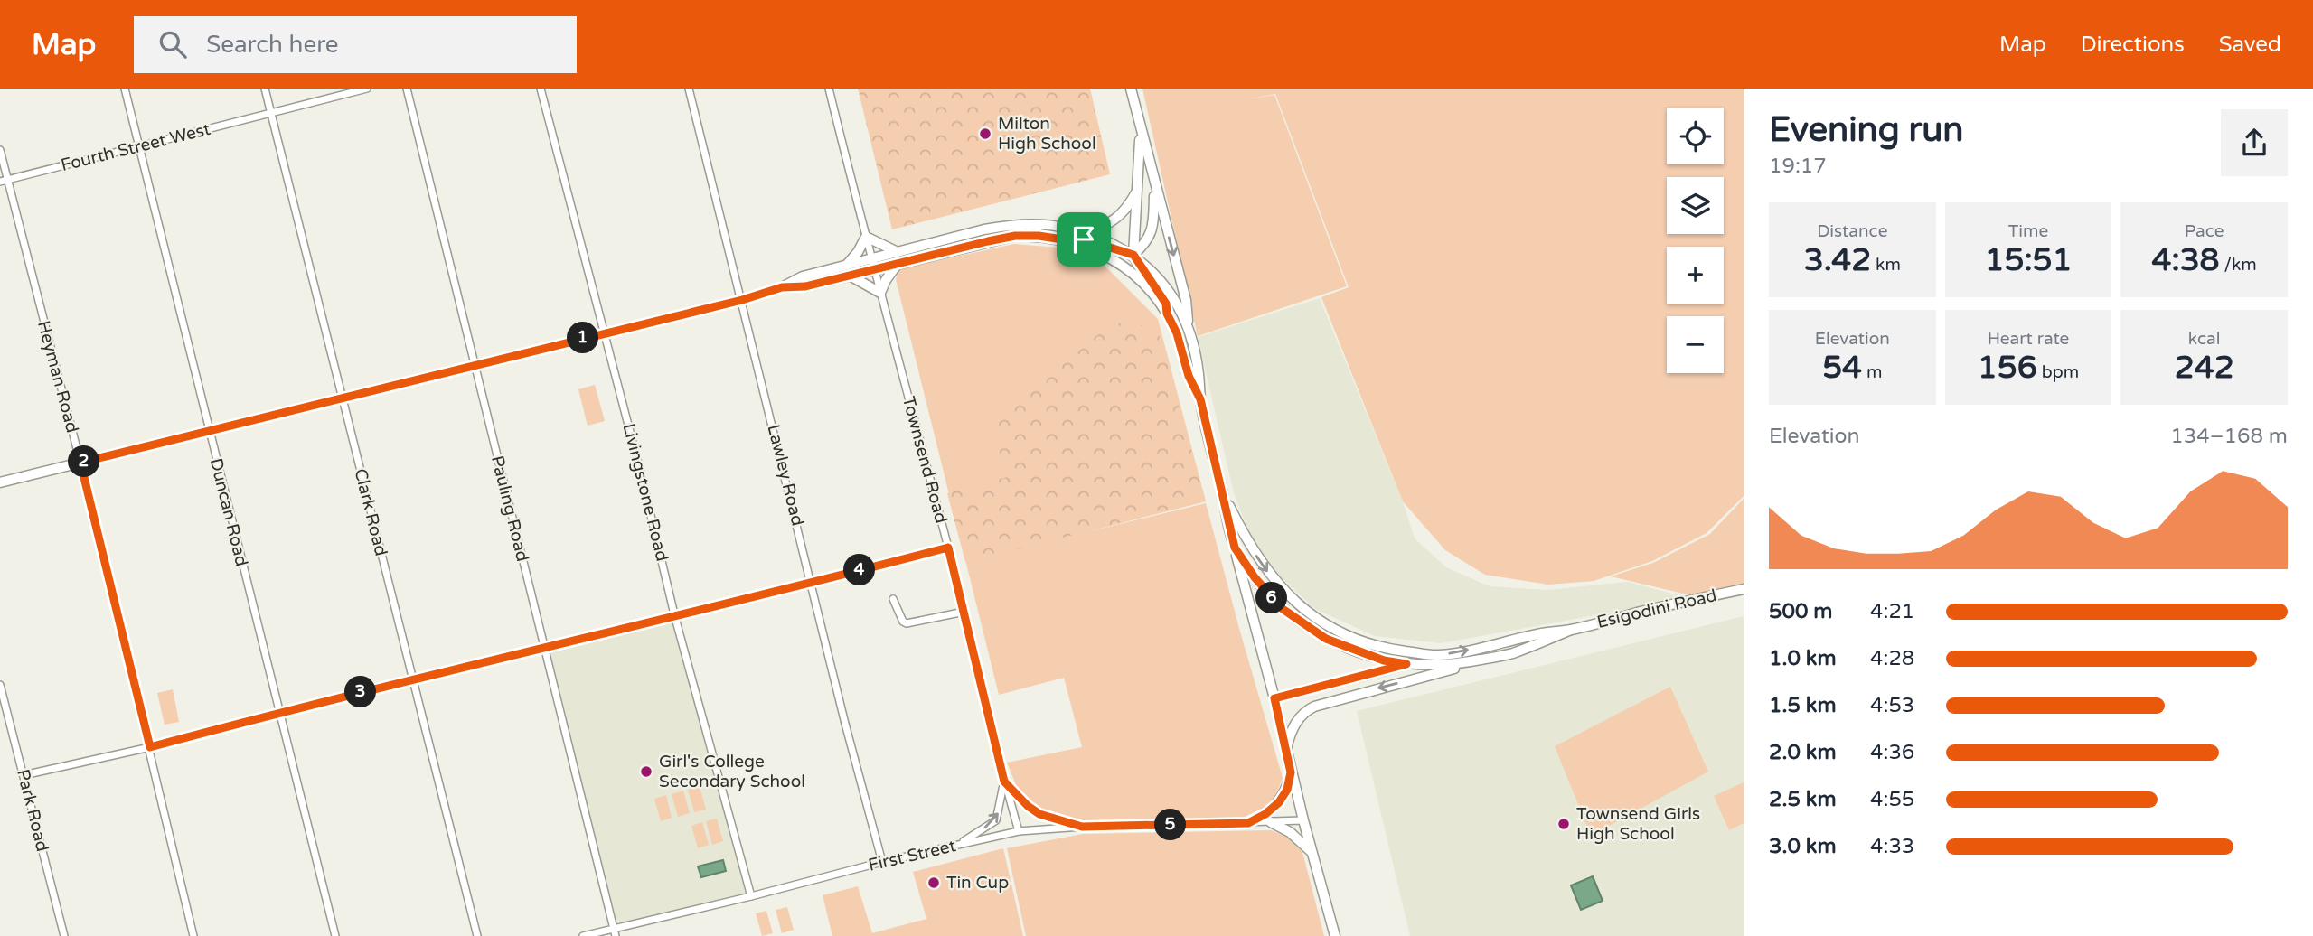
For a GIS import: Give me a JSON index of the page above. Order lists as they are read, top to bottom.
{
  "streets": {
    "main road": ["Esigodini Road"],
    "street": [
      "Fourth Street West",
      "Heyman Road",
      "Townsend Road",
      "Lawley Road",
      "Livingstone Road",
      "Pauling Road",
      "Duncan Road",
      "Clark Road",
      "Park Road",
      "First Street"
    ]
  },
  "crossings": [
    ["Fourth Street West", "Heyman Road"],
    ["Fourth Street West", "Duncan Road"],
    ["Fourth Street West", "Clark Road"],
    ["Townsend Road", "Esigodini Road"],
    ["Townsend Road", "First Street"],
    ["Lawley Road", "First Street"],
    ["Livingstone Road", "First Street"],
    ["Pauling Road", "First Street"]
  ],
  "places": [
    "Milton High School",
    "Girl's College Secondary School",
    "Townsend Girls High School",
    "Tin Cup"
  ],
  "page": {
    "header": "Map",
    "search": "Search here",
    "nav": ["Map", "Directions", "Saved"],
    "heading": ["Evening run", "19:17"],
    "map_buttons": ["+", "−"],
    "stats": [
      ["Distance", "3.42 km"],
      ["Time", "15:51"],
      ["Pace", "4:38 /km"],
      ["Elevation", "54 m"],
      ["Heart rate", "156 bpm"],
      ["kcal", "242"]
    ],
    "pins": [
      "1",
      "2",
      "4",
      "6",
      "3",
      "5"
    ],
    "chart": ["Elevation", "134–168 m"],
    "list": [
      {
        "name": "500 m",
        "note": "4:21"
      },
      {
        "name": "1.0 km",
        "note": "4:28"
      },
      {
        "name": "1.5 km",
        "note": "4:53"
      },
      {
        "name": "2.0 km",
        "note": "4:36"
      },
      {
        "name": "2.5 km",
        "note": "4:55"
      },
      {
        "name": "3.0 km",
        "note": "4:33"
      }
    ]
  }
}
